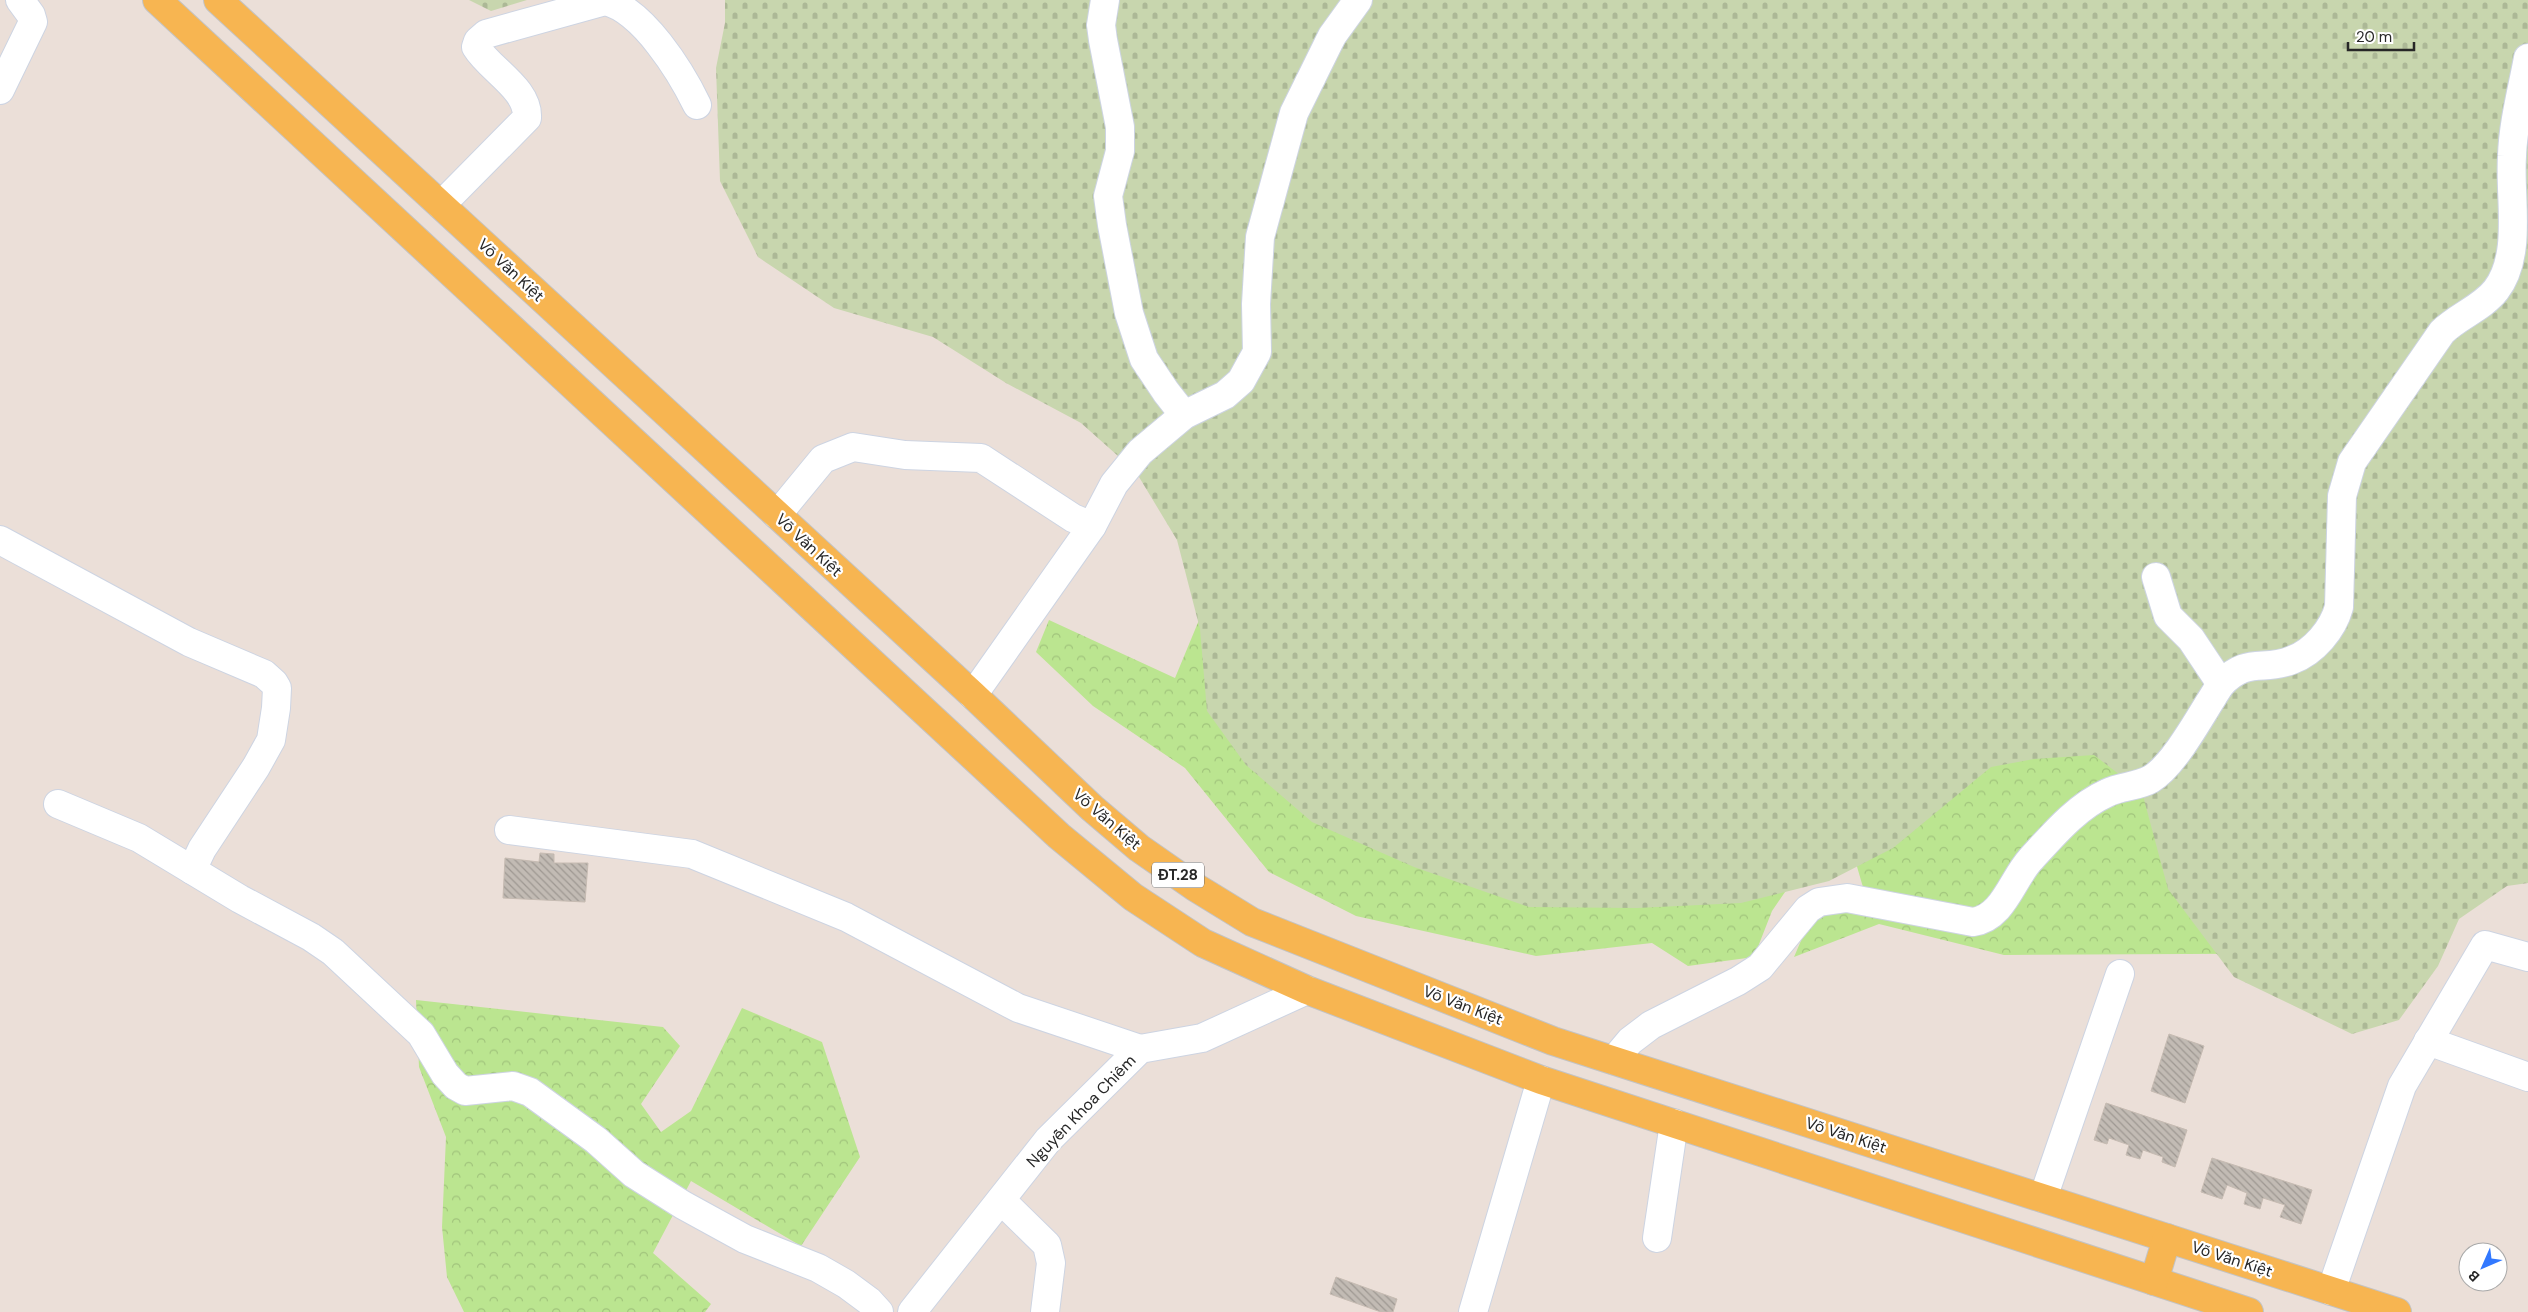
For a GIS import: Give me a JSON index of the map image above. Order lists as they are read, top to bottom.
{
  "streets": {
    "main road": ["Võ Văn Kiệt", "ĐT.28"],
    "street": ["Nguyễn Khoa Chiêm"]
  },
  "crossings": [
    ["ĐT.28", "Nguyễn Khoa Chiêm"]
  ],
  "scale_bar": "20 m",
  "north": "bottom left"
}
